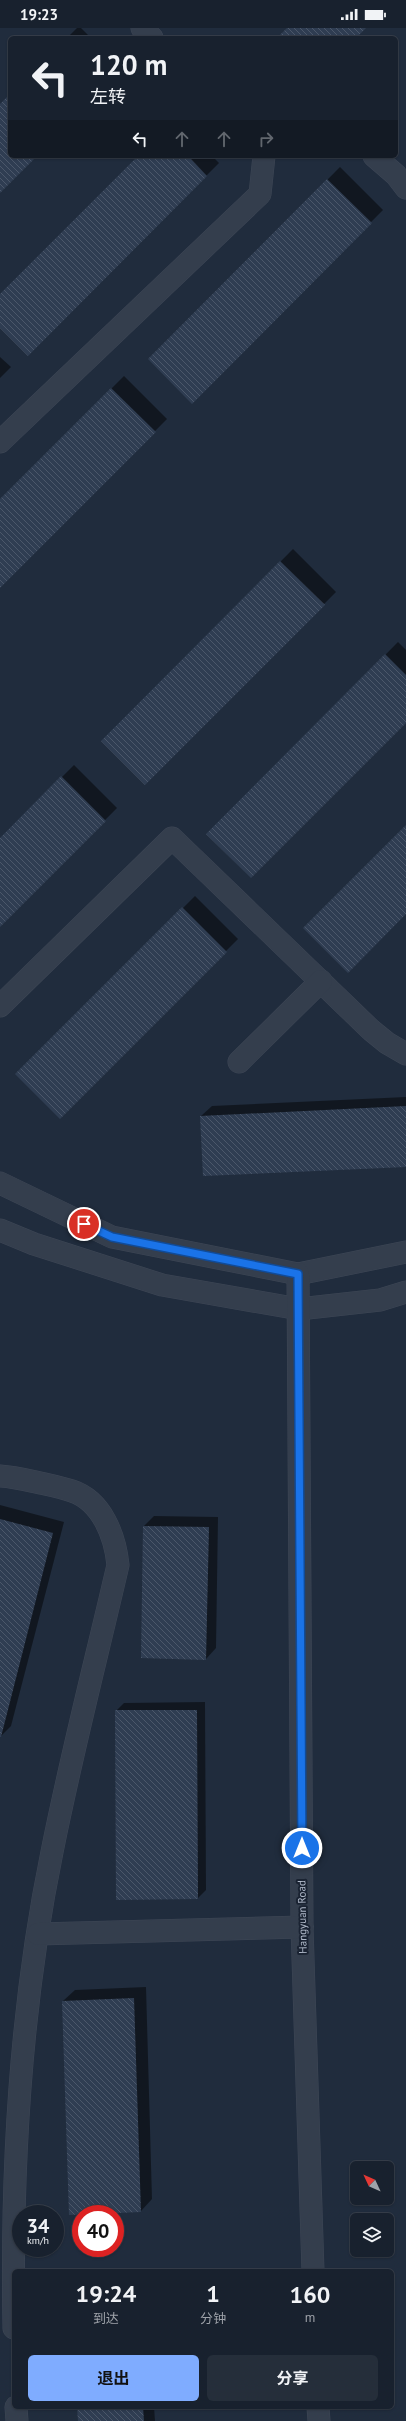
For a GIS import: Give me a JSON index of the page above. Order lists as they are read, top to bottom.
{
  "streets": {
    "street": ["Hangyuan Road"]
  },
  "north": "top left",
  "page": {
    "status": "19:23",
    "turn": ["120 m", "左转"],
    "speed": "34 km/h",
    "limit": "40",
    "eta": [
      "19:24",
      "到达",
      "1",
      "分钟",
      "160",
      "m"
    ],
    "buttons": ["退出", "分享"]
  }
}
